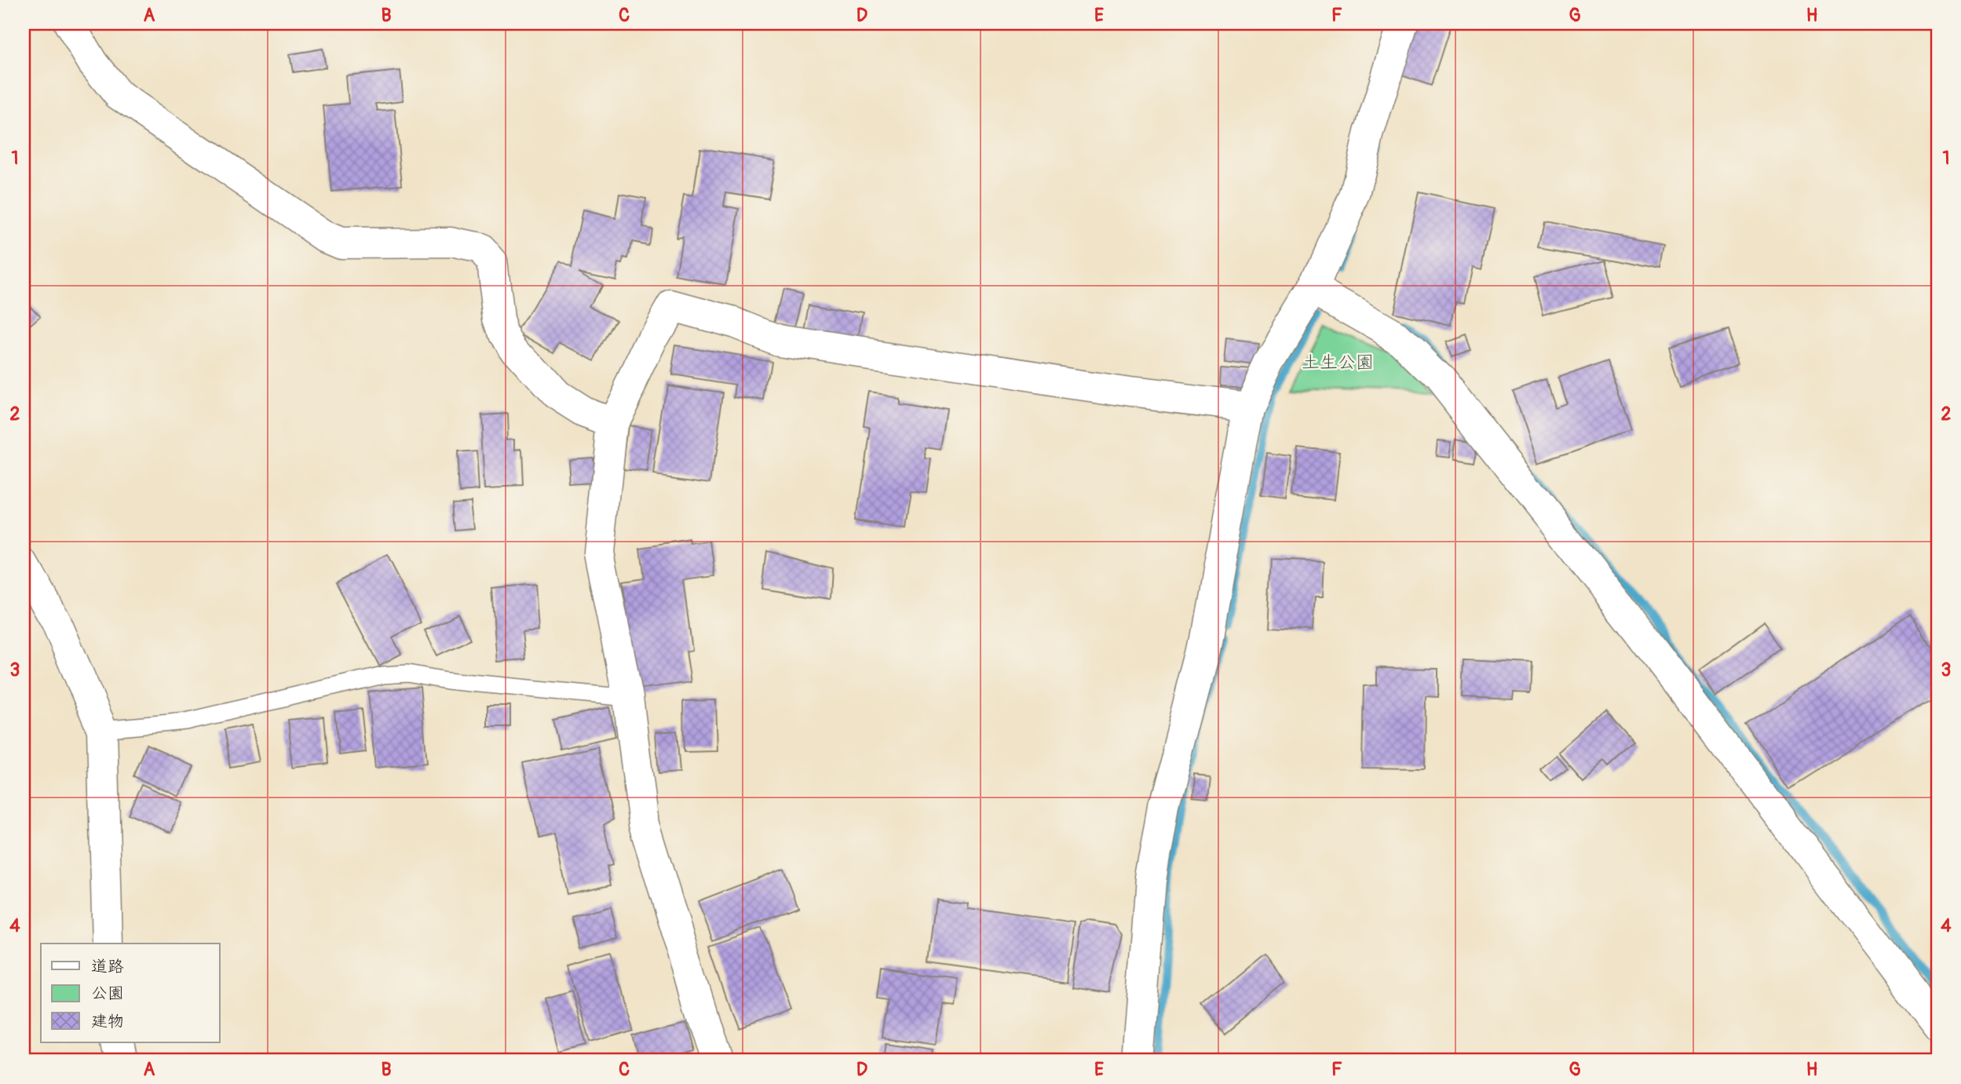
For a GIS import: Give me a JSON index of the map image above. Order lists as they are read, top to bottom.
{
  "parks": ["土生公園"],
  "legend": ["道路", "公園", "建物"],
  "grid": {
    "columns": [
      "A",
      "B",
      "C",
      "D",
      "E",
      "F",
      "G",
      "H"
    ],
    "rows": [
      "1",
      "2",
      "3",
      "4"
    ]
  }
}
